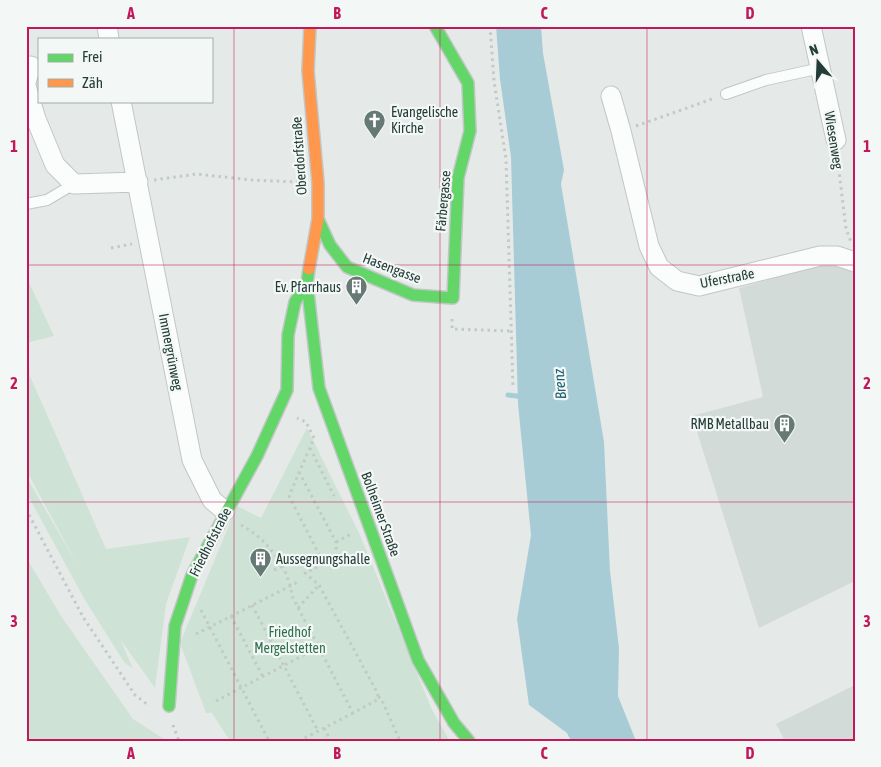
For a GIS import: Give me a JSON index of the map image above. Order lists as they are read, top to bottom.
{
  "streets": {
    "street": [
      "Wiesenweg",
      "Oberdorfstraße",
      "Färbergasse",
      "Hasengasse",
      "Uferstraße",
      "Immergrünweg",
      "Bolheimer Straße",
      "Friedhofstraße"
    ]
  },
  "crossings": [
    ["Wiesenweg", "Uferstraße"],
    ["Oberdorfstraße", "Hasengasse"],
    ["Oberdorfstraße", "Bolheimer Straße"],
    ["Oberdorfstraße", "Friedhofstraße"],
    ["Färbergasse", "Hasengasse"],
    ["Immergrünweg", "Friedhofstraße"],
    ["Bolheimer Straße", "Friedhofstraße"]
  ],
  "water": ["Brenz"],
  "parks": ["Friedhof Mergelstetten"],
  "places": {
    "church": ["Evangelische Kirche"],
    "building": ["Ev. Pfarrhaus", "RMB Metallbau", "Aussegnungshalle"]
  },
  "legend": ["Frei", "Zäh"],
  "north": "top",
  "grid": {
    "columns": [
      "A",
      "B",
      "C",
      "D"
    ],
    "rows": ["1", "2", "3"]
  }
}
